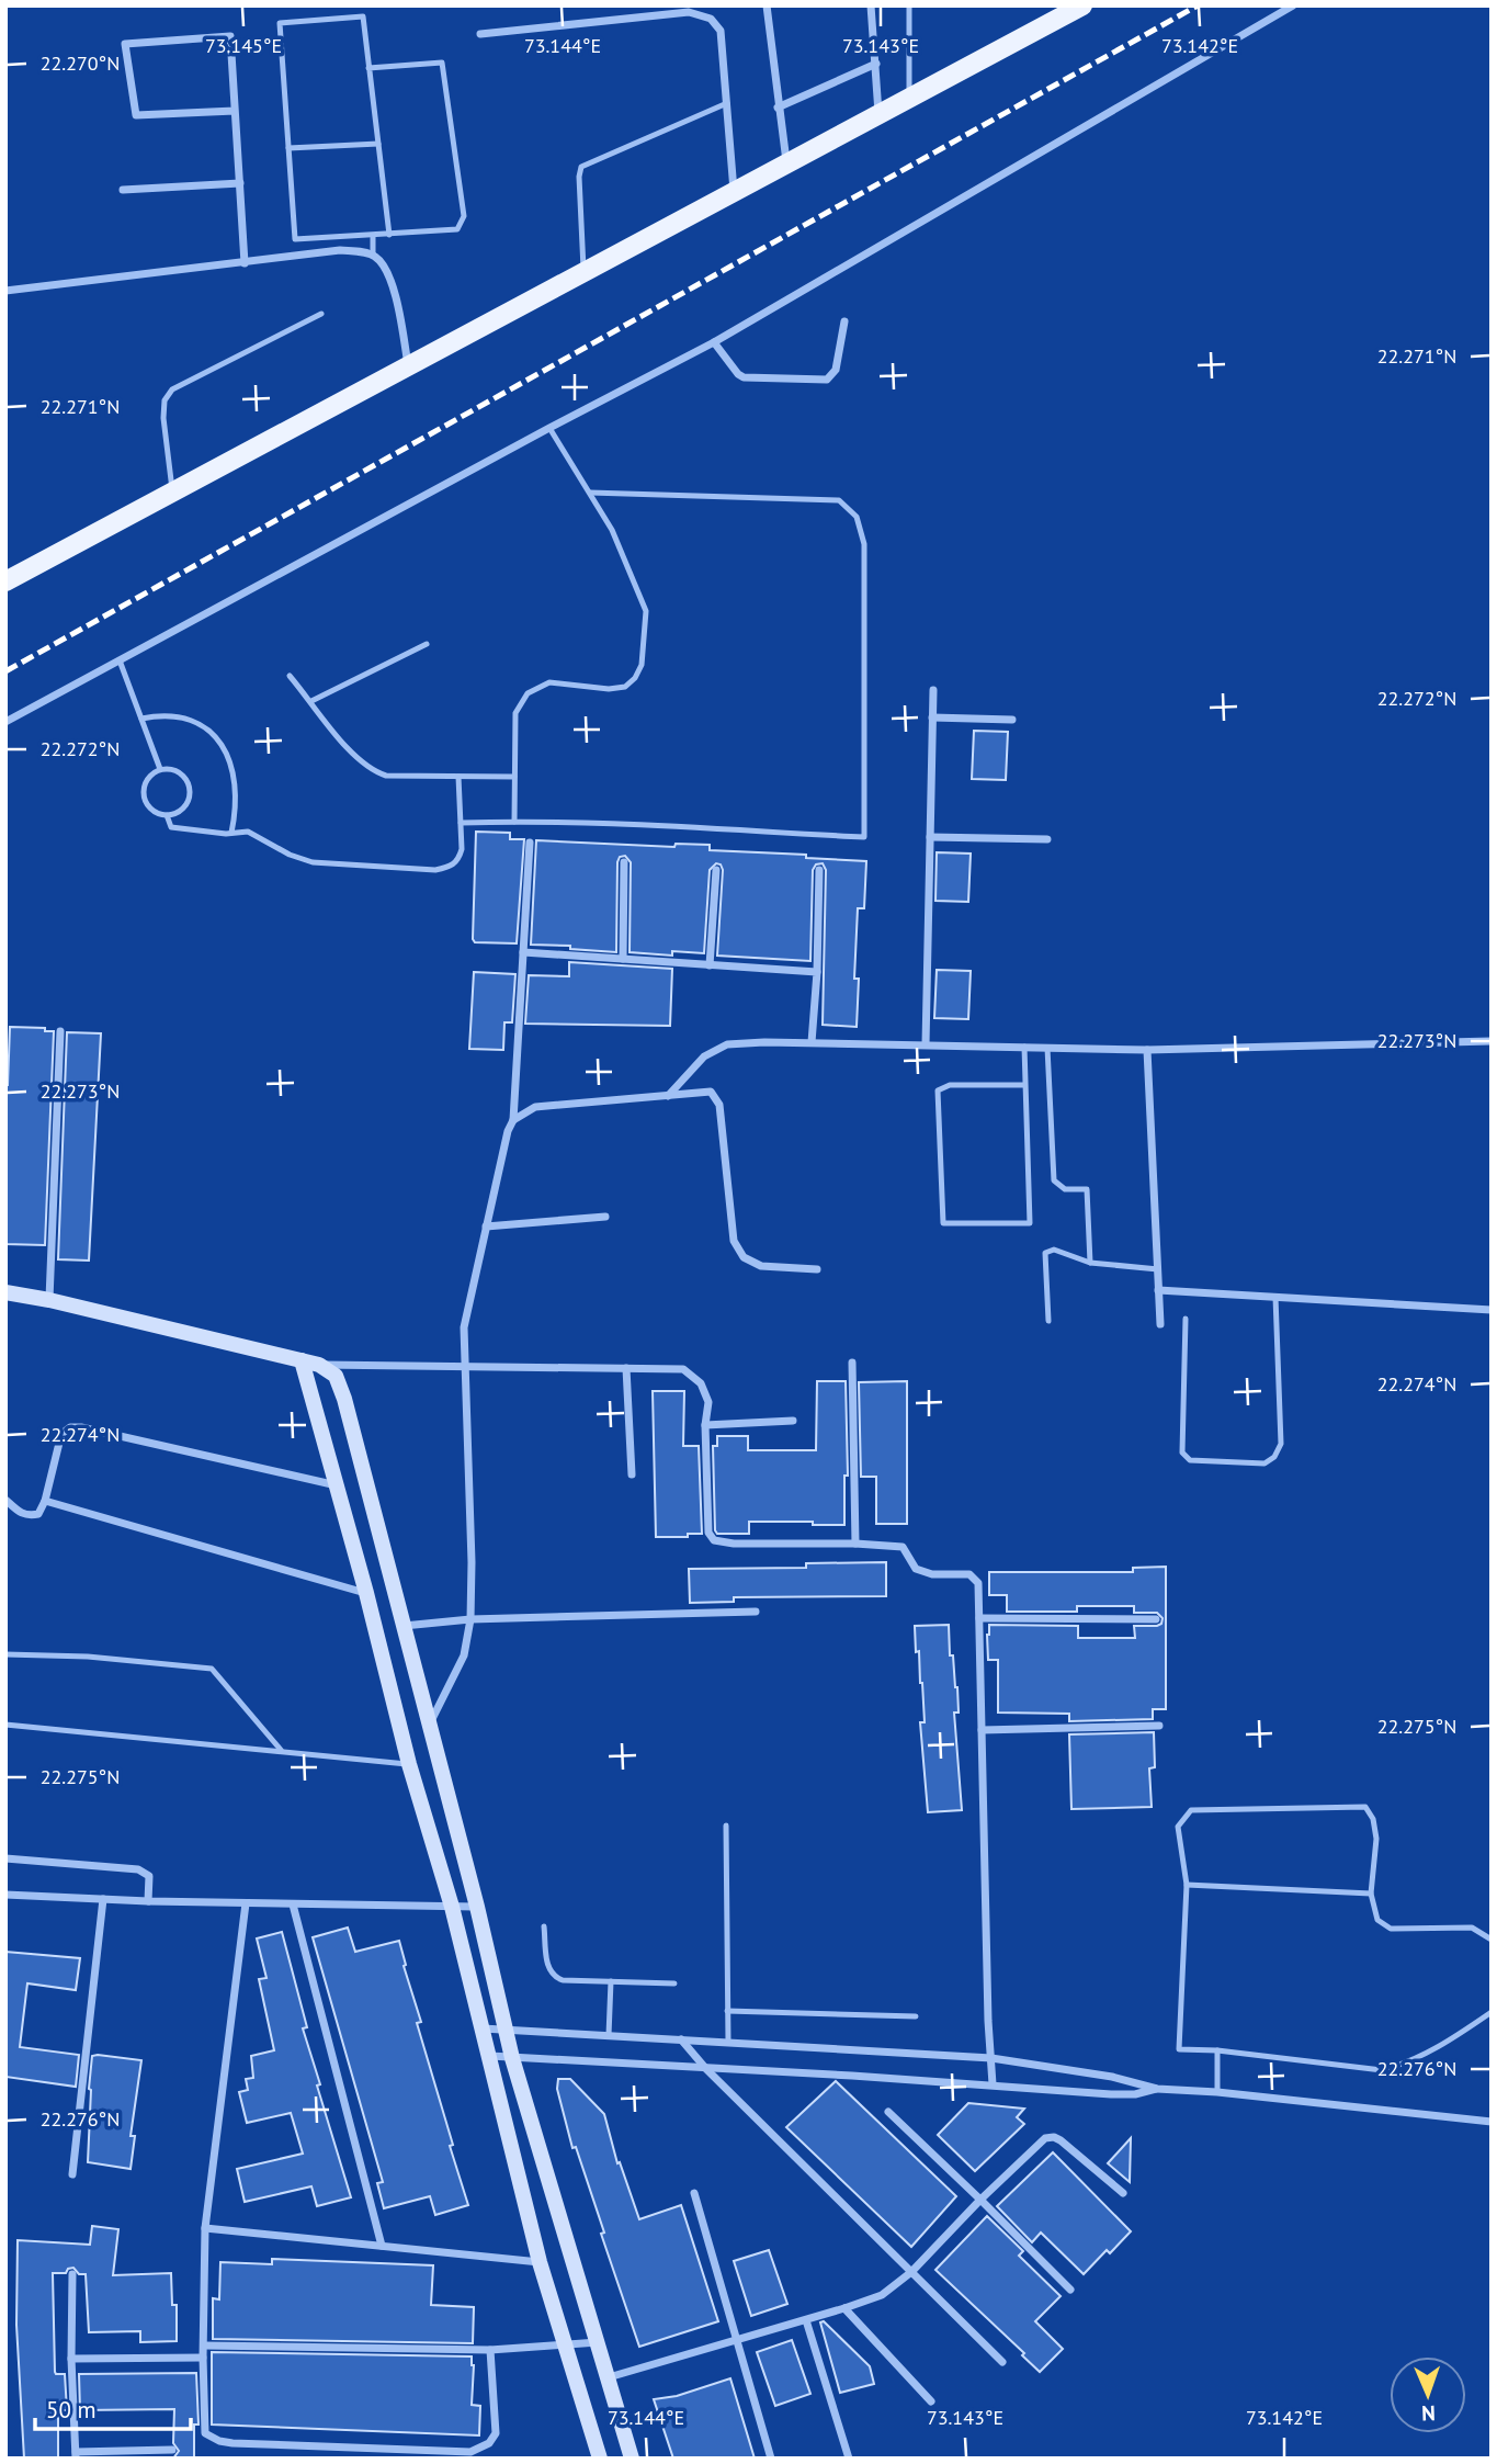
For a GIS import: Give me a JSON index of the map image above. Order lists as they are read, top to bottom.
{
  "scale_bar": "50 m",
  "north": "bottom",
  "coordinates": [
    "73.145°E",
    "73.144°E",
    "73.143°E",
    "73.142°E",
    "22.270°N",
    "22.271°N",
    "22.272°N",
    "22.273°N",
    "22.274°N",
    "22.275°N",
    "22.276°N"
  ]
}
